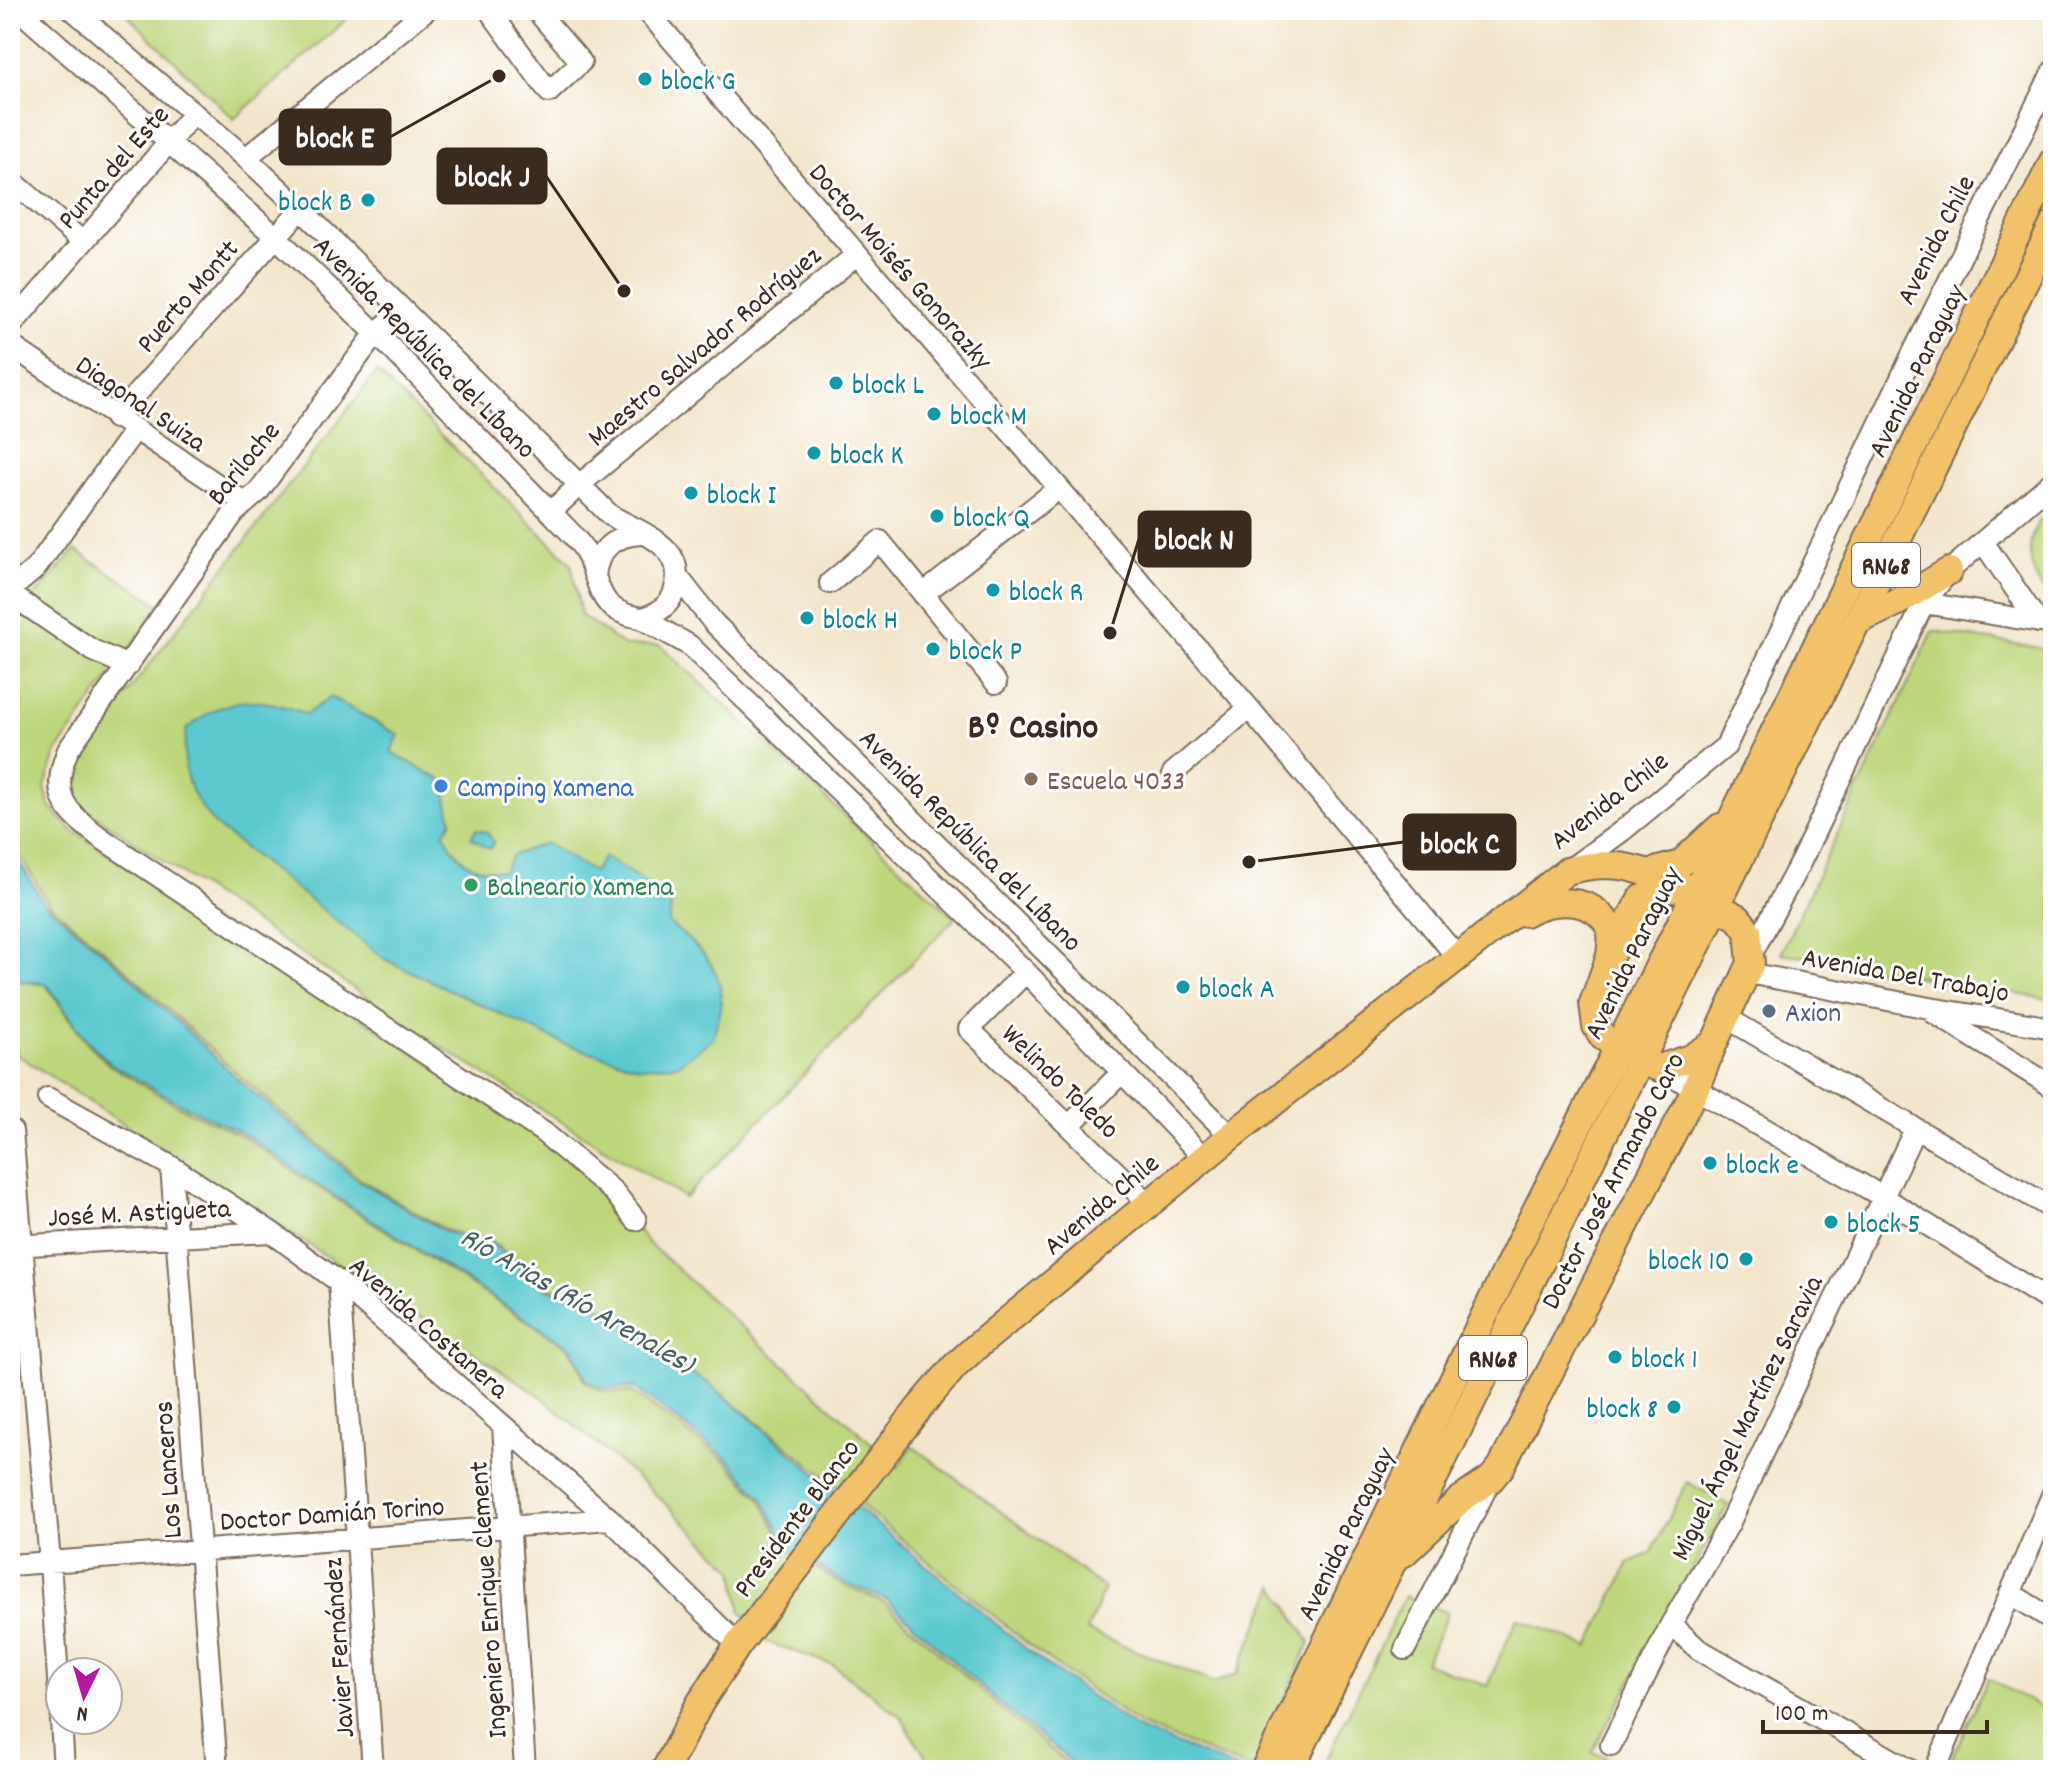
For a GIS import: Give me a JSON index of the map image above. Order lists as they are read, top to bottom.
{
  "streets": {
    "main road": [
      "Avenida Chile",
      "Avenida Paraguay",
      "RN68",
      "Doctor José Armando Caro",
      "Presidente Blanco"
    ],
    "street": [
      "Punta del Este",
      "Doctor Moisés Gonorazky",
      "Puerto Montt",
      "Maestro Salvador Rodríguez",
      "Avenida República del Líbano",
      "Diagonal Suiza",
      "Bariloche",
      "Avenida Del Trabajo",
      "Welindo Toledo",
      "José M. Astigueta",
      "Avenida Costanera",
      "Miguel Ángel Martínez Saravia",
      "Los Lanceros",
      "Doctor Damián Torino",
      "Ingeniero Enrique Clement",
      "Javier Fernández"
    ]
  },
  "crossings": [
    ["Punta del Este", "Avenida República del Líbano"],
    ["Punta del Este", "Diagonal Suiza"],
    ["Avenida Chile", "Doctor Moisés Gonorazky"],
    ["Avenida Chile", "Avenida República del Líbano"],
    ["Avenida Chile", "Welindo Toledo"],
    ["Avenida Chile", "Presidente Blanco"],
    ["Doctor Moisés Gonorazky", "Maestro Salvador Rodríguez"],
    ["Puerto Montt", "Avenida República del Líbano"],
    ["Puerto Montt", "Diagonal Suiza"],
    ["Maestro Salvador Rodríguez", "Avenida República del Líbano"],
    ["Avenida República del Líbano", "Bariloche"],
    ["Avenida República del Líbano", "Welindo Toledo"],
    ["Avenida Paraguay", "Doctor José Armando Caro"],
    ["Diagonal Suiza", "Bariloche"],
    ["Avenida Del Trabajo", "Doctor José Armando Caro"],
    ["José M. Astigueta", "Avenida Costanera"],
    ["José M. Astigueta", "Los Lanceros"],
    ["Avenida Costanera", "Los Lanceros"],
    ["Avenida Costanera", "Doctor Damián Torino"],
    ["Avenida Costanera", "Presidente Blanco"],
    ["Avenida Costanera", "Ingeniero Enrique Clement"],
    ["Avenida Costanera", "Javier Fernández"],
    ["Los Lanceros", "Doctor Damián Torino"],
    ["Doctor Damián Torino", "Ingeniero Enrique Clement"],
    ["Doctor Damián Torino", "Javier Fernández"]
  ],
  "districts": ["Bº Casino"],
  "water": ["Río Arias (Río Arenales)"],
  "places": [
    "block E",
    "block G",
    "block B",
    "block J",
    "block L",
    "block M",
    "block K",
    "block I",
    "block Q",
    "block R",
    "block H",
    "block N",
    "block P",
    "Escuela 4033",
    "Camping Xamena",
    "block C",
    "Balneario Xamena",
    "block A",
    "Axion",
    "block e",
    "block 5",
    "block 10",
    "block 1",
    "block 8"
  ],
  "scale_bar": "100 m",
  "north": "bottom"
}
